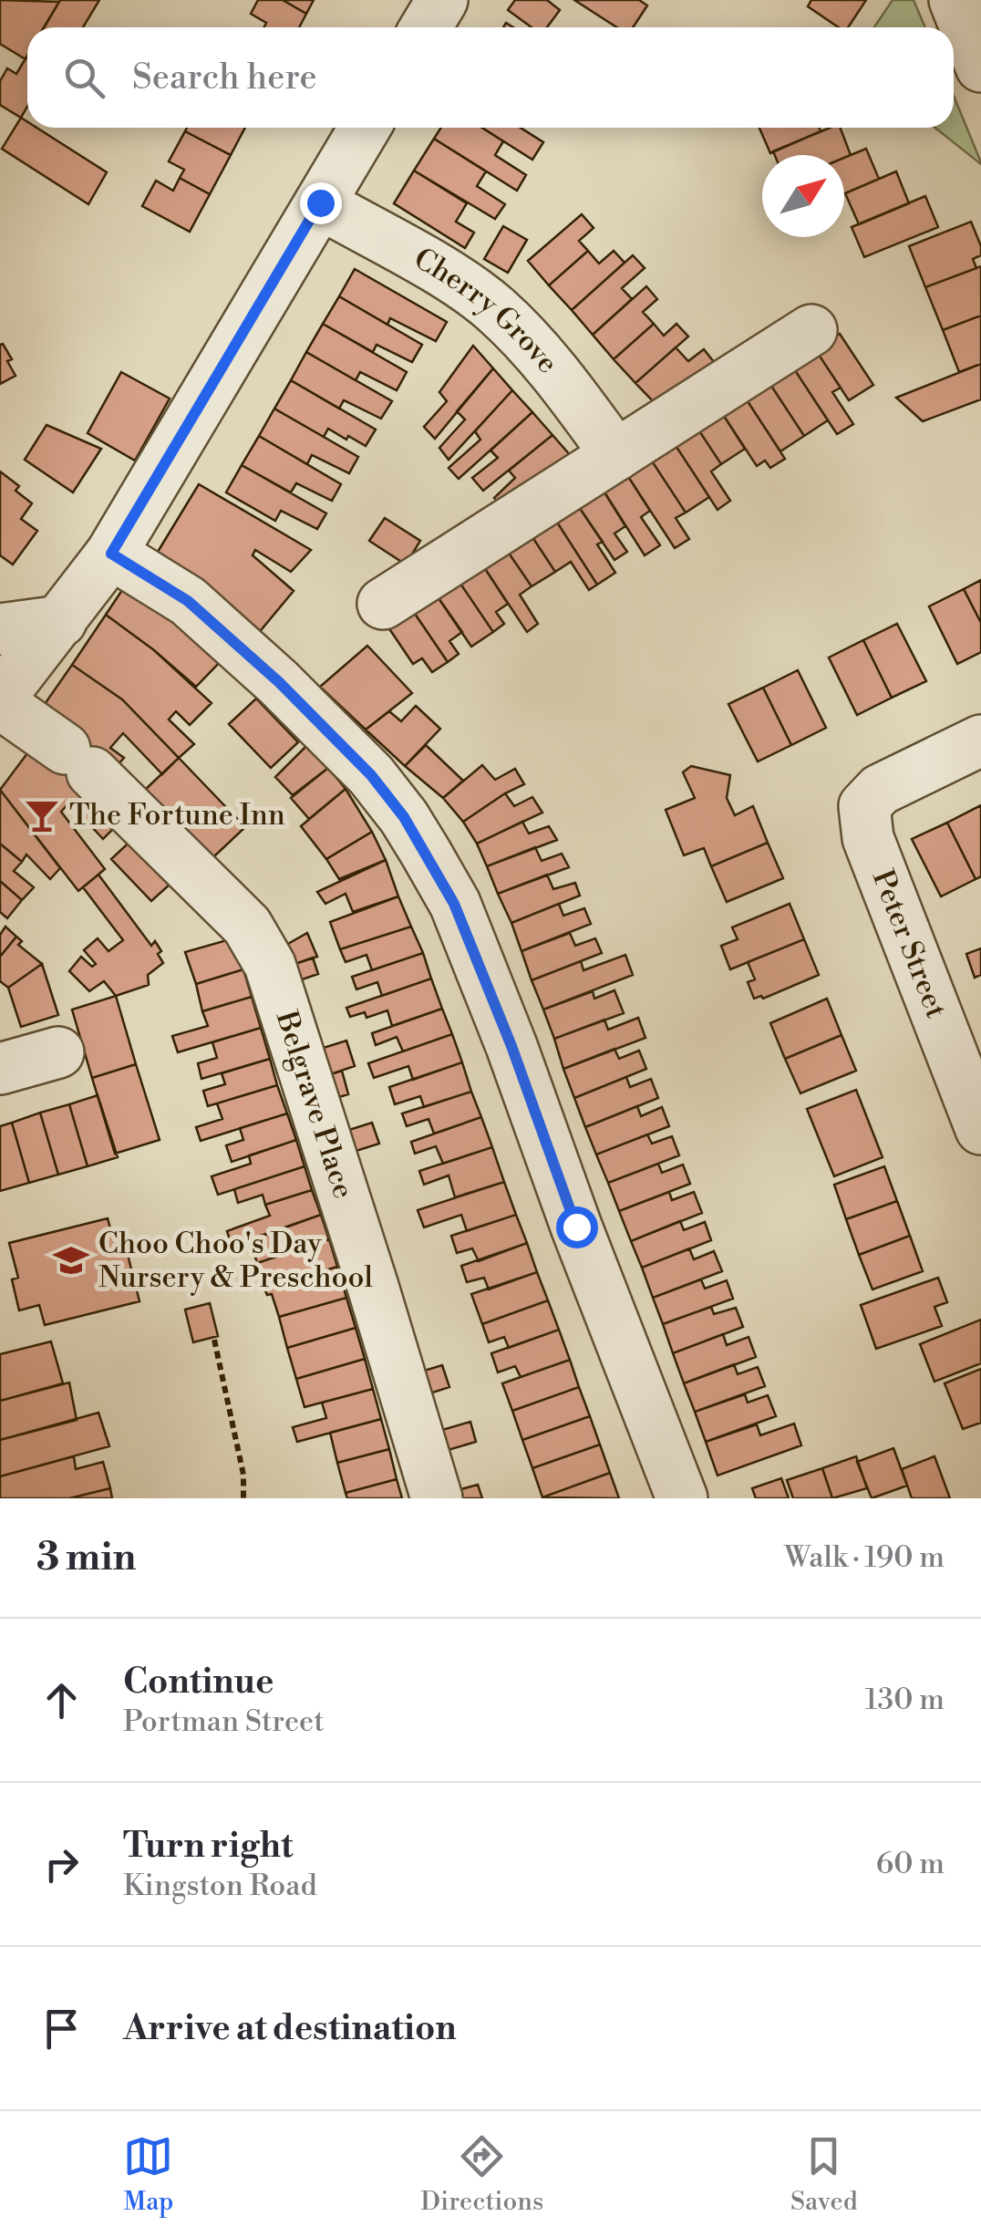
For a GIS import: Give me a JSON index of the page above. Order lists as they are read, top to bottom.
{
  "streets": {
    "street": ["Cherry Grove", "Peter Street", "Belgrave Place"]
  },
  "places": {
    "bar": ["The Fortune Inn"],
    "school or university": ["Choo Choo's Day Nursery & Preschool"]
  },
  "north": "top right",
  "page": {
    "search": "Search here",
    "heading": ["3 min", "Walk · 190 m"],
    "list": [
      ["Continue", "Portman Street", "130 m"],
      ["Turn right", "Kingston Road", "60 m"],
      "Arrive at destination"
    ],
    "nav": ["Map", "Directions", "Saved"]
  }
}
